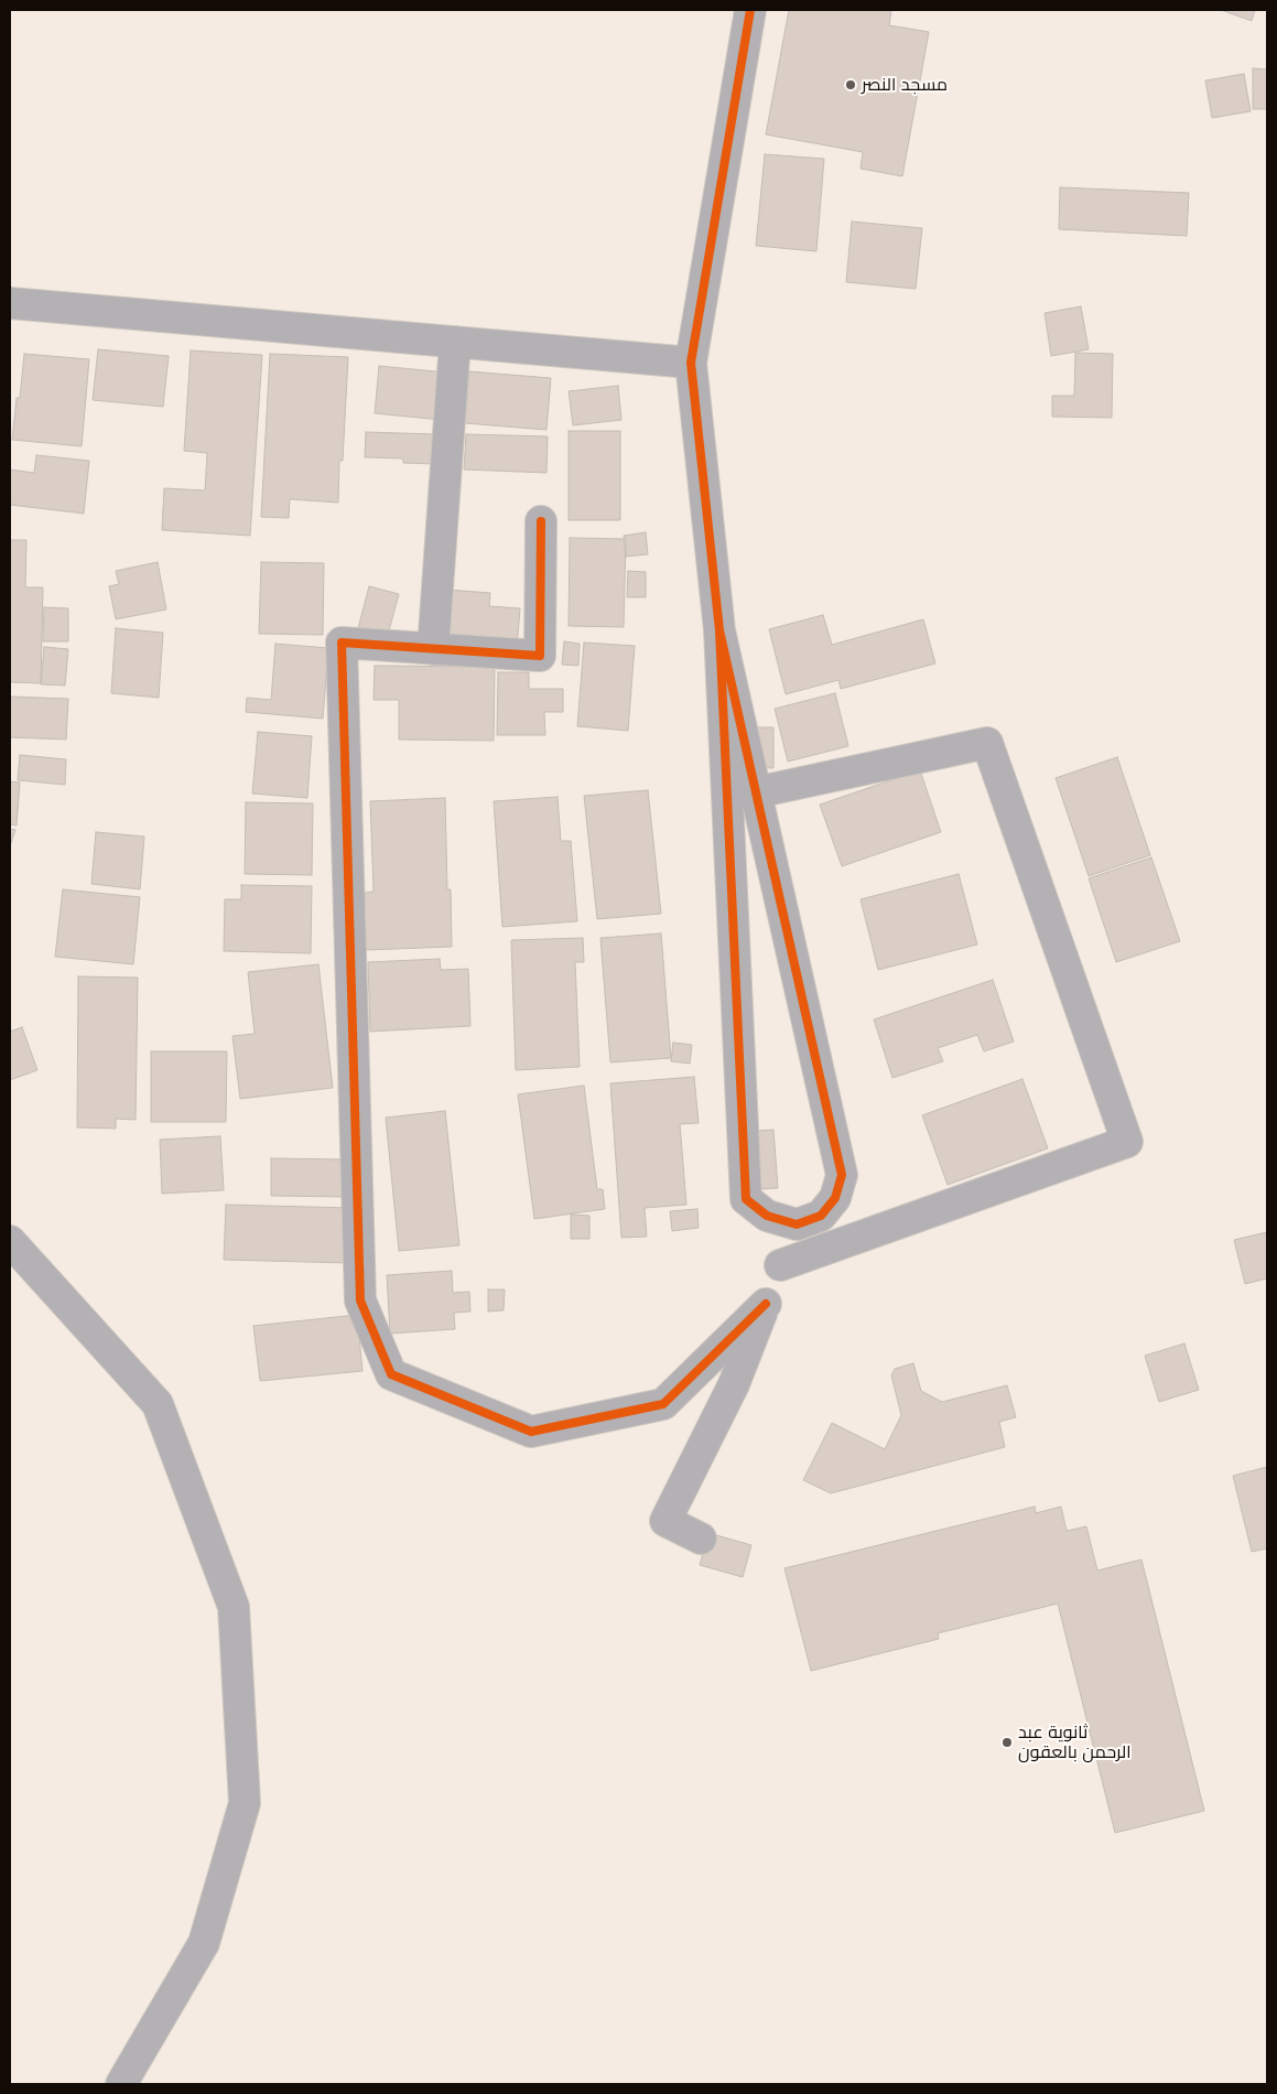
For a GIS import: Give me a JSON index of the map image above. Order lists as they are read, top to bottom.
{
  "places": ["مسجد النصر", "ثانوية عبد الرحمن بالعقون"]
}
